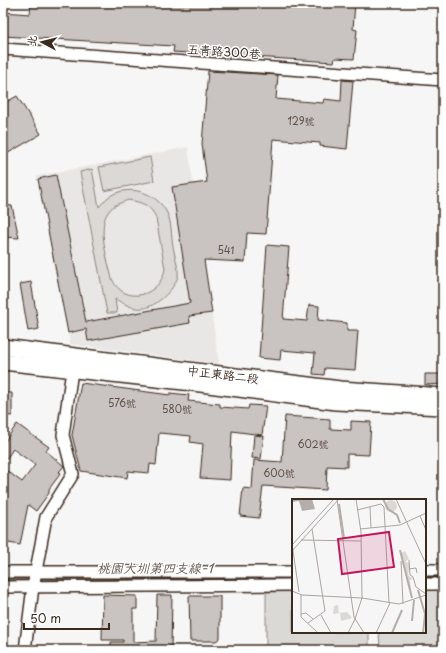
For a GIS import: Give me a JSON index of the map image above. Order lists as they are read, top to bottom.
{
  "streets": {
    "main road": ["中正東路二段"],
    "street": ["五青路300巷"]
  },
  "water": ["桃園大圳第四支線-1"],
  "house_numbers": [
    "129號",
    "541",
    "576號",
    "580號",
    "602號",
    "600號"
  ],
  "scale_bar": "50 m",
  "north": "left"
}
